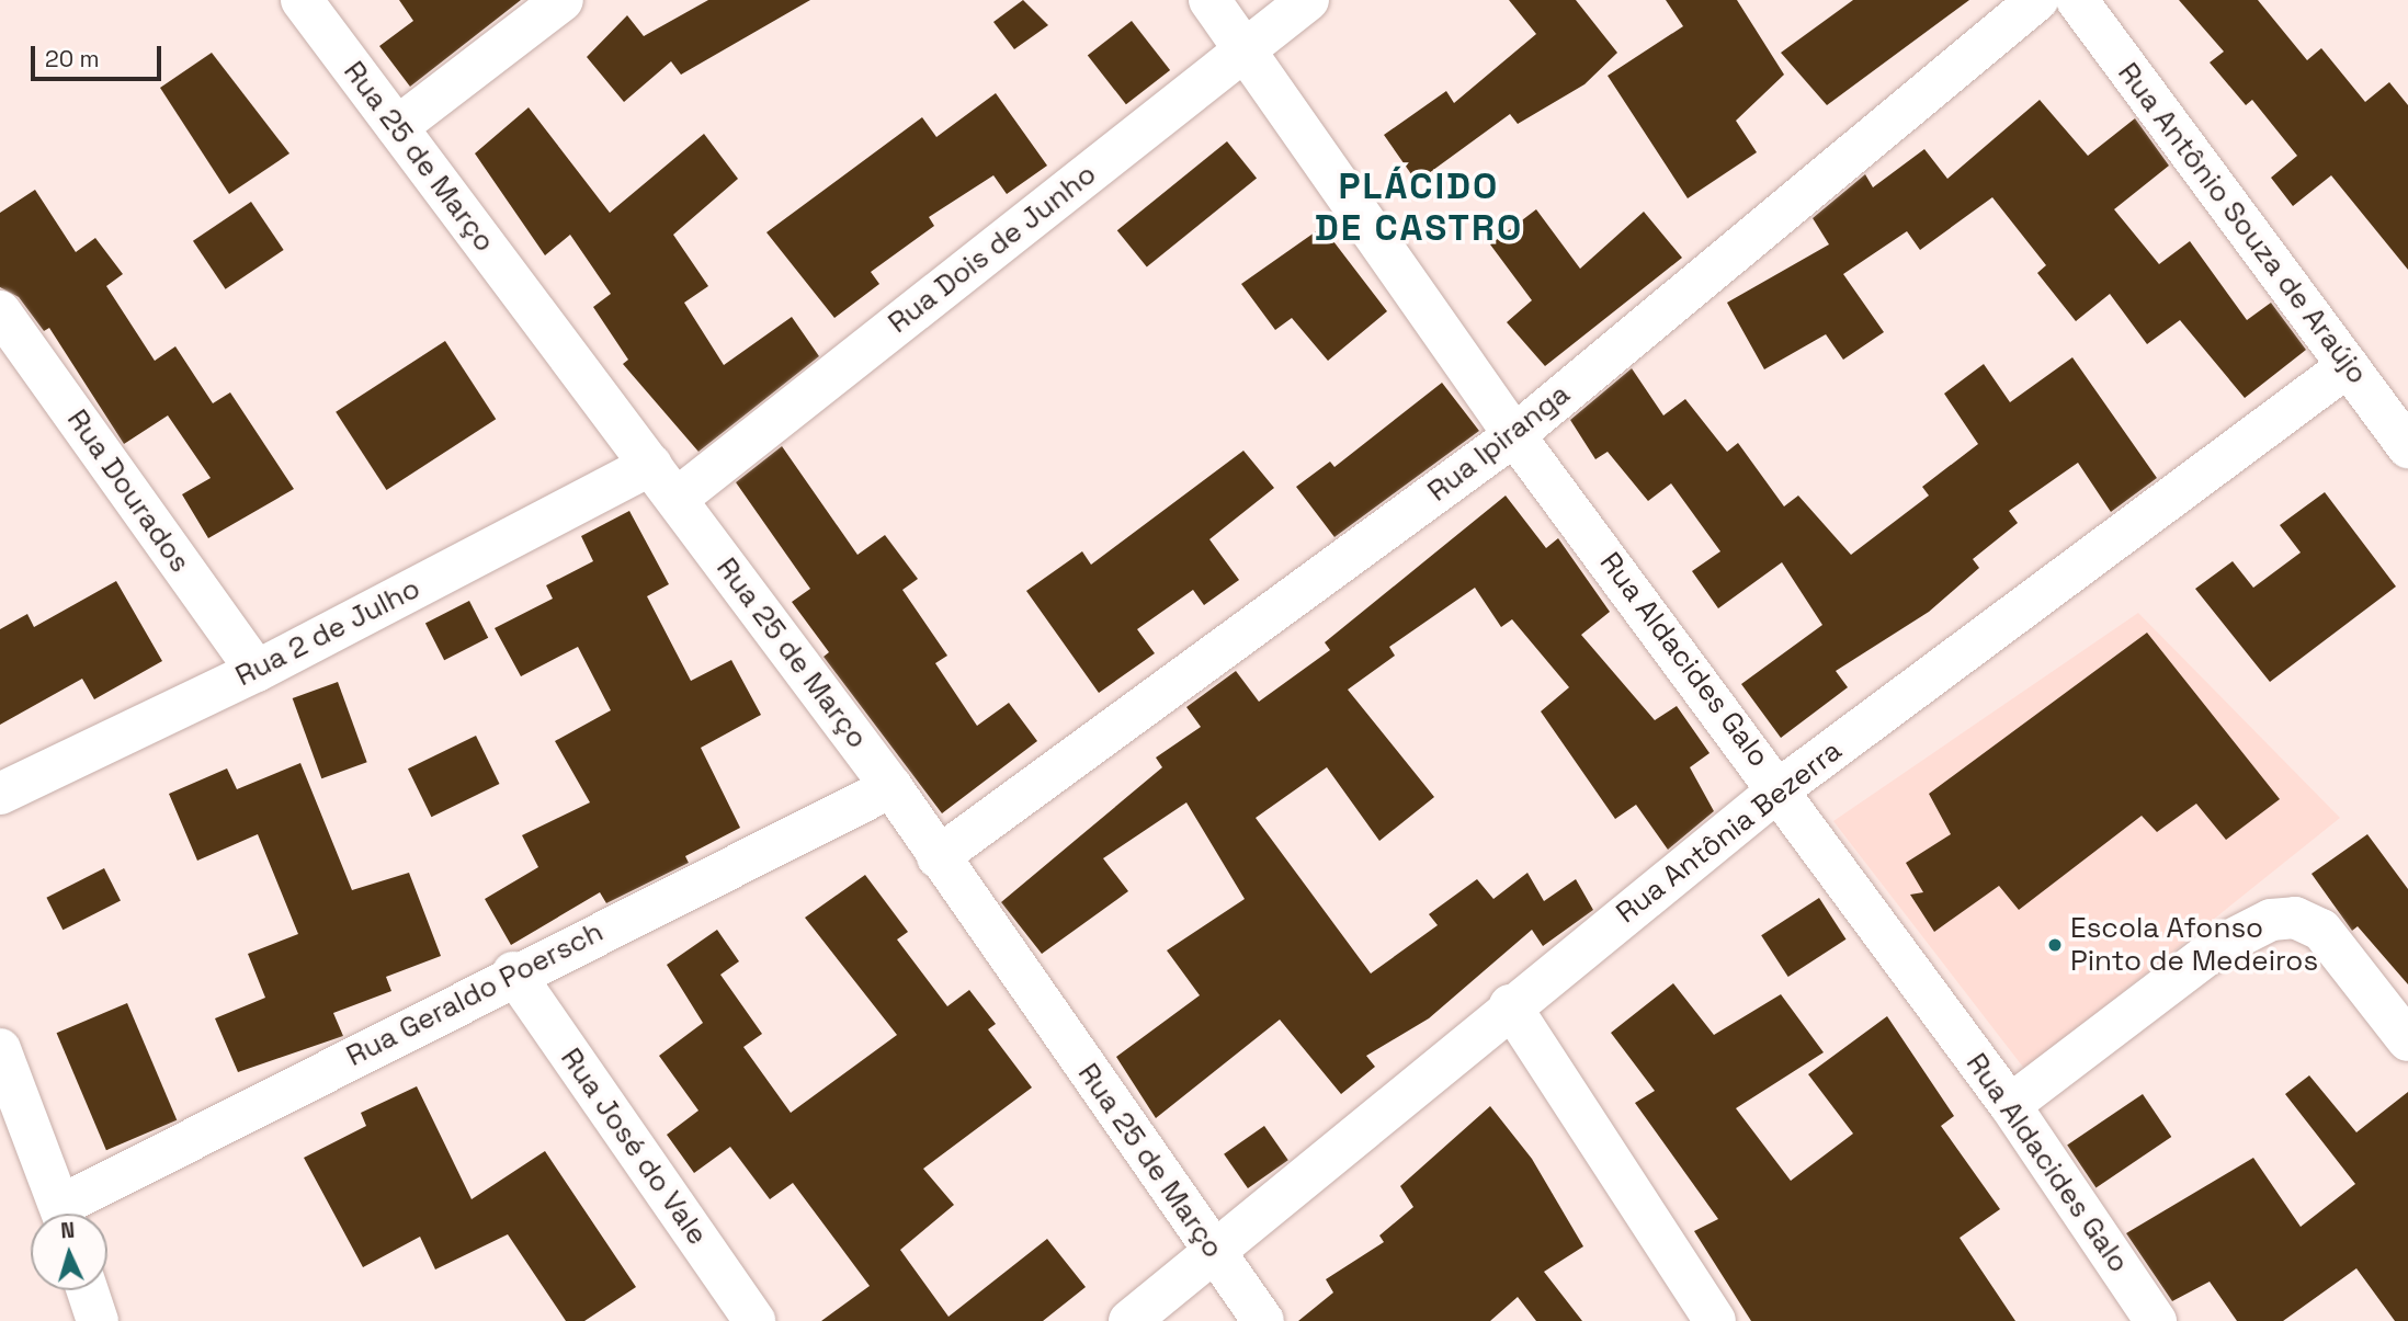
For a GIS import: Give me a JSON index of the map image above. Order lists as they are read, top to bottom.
{
  "streets": {
    "street": [
      "Rua 25 de Março",
      "Rua Antônio Souza de Araújo",
      "Rua Dois de Junho",
      "Rua Ipiranga",
      "Rua Dourados",
      "Rua 2 de Julho",
      "Rua Aldacides Galo",
      "Rua Antônia Bezerra",
      "Rua Geraldo Poersch",
      "Rua José do Vale"
    ]
  },
  "crossings": [
    ["Rua 25 de Março", "Rua Dois de Junho"],
    ["Rua 25 de Março", "Rua Ipiranga"],
    ["Rua 25 de Março", "Rua 2 de Julho"],
    ["Rua 25 de Março", "Rua Antônia Bezerra"],
    ["Rua 25 de Março", "Rua Geraldo Poersch"],
    ["Rua Antônio Souza de Araújo", "Rua Antônia Bezerra"],
    ["Rua Dois de Junho", "Rua Aldacides Galo"],
    ["Rua Ipiranga", "Rua Aldacides Galo"],
    ["Rua Dourados", "Rua 2 de Julho"],
    ["Rua Aldacides Galo", "Rua Antônia Bezerra"],
    ["Rua Geraldo Poersch", "Rua José do Vale"]
  ],
  "districts": ["PLÁCIDO DE CASTRO"],
  "places": ["Escola Afonso Pinto de Medeiros"],
  "scale_bar": "20 m",
  "north": "top"
}
